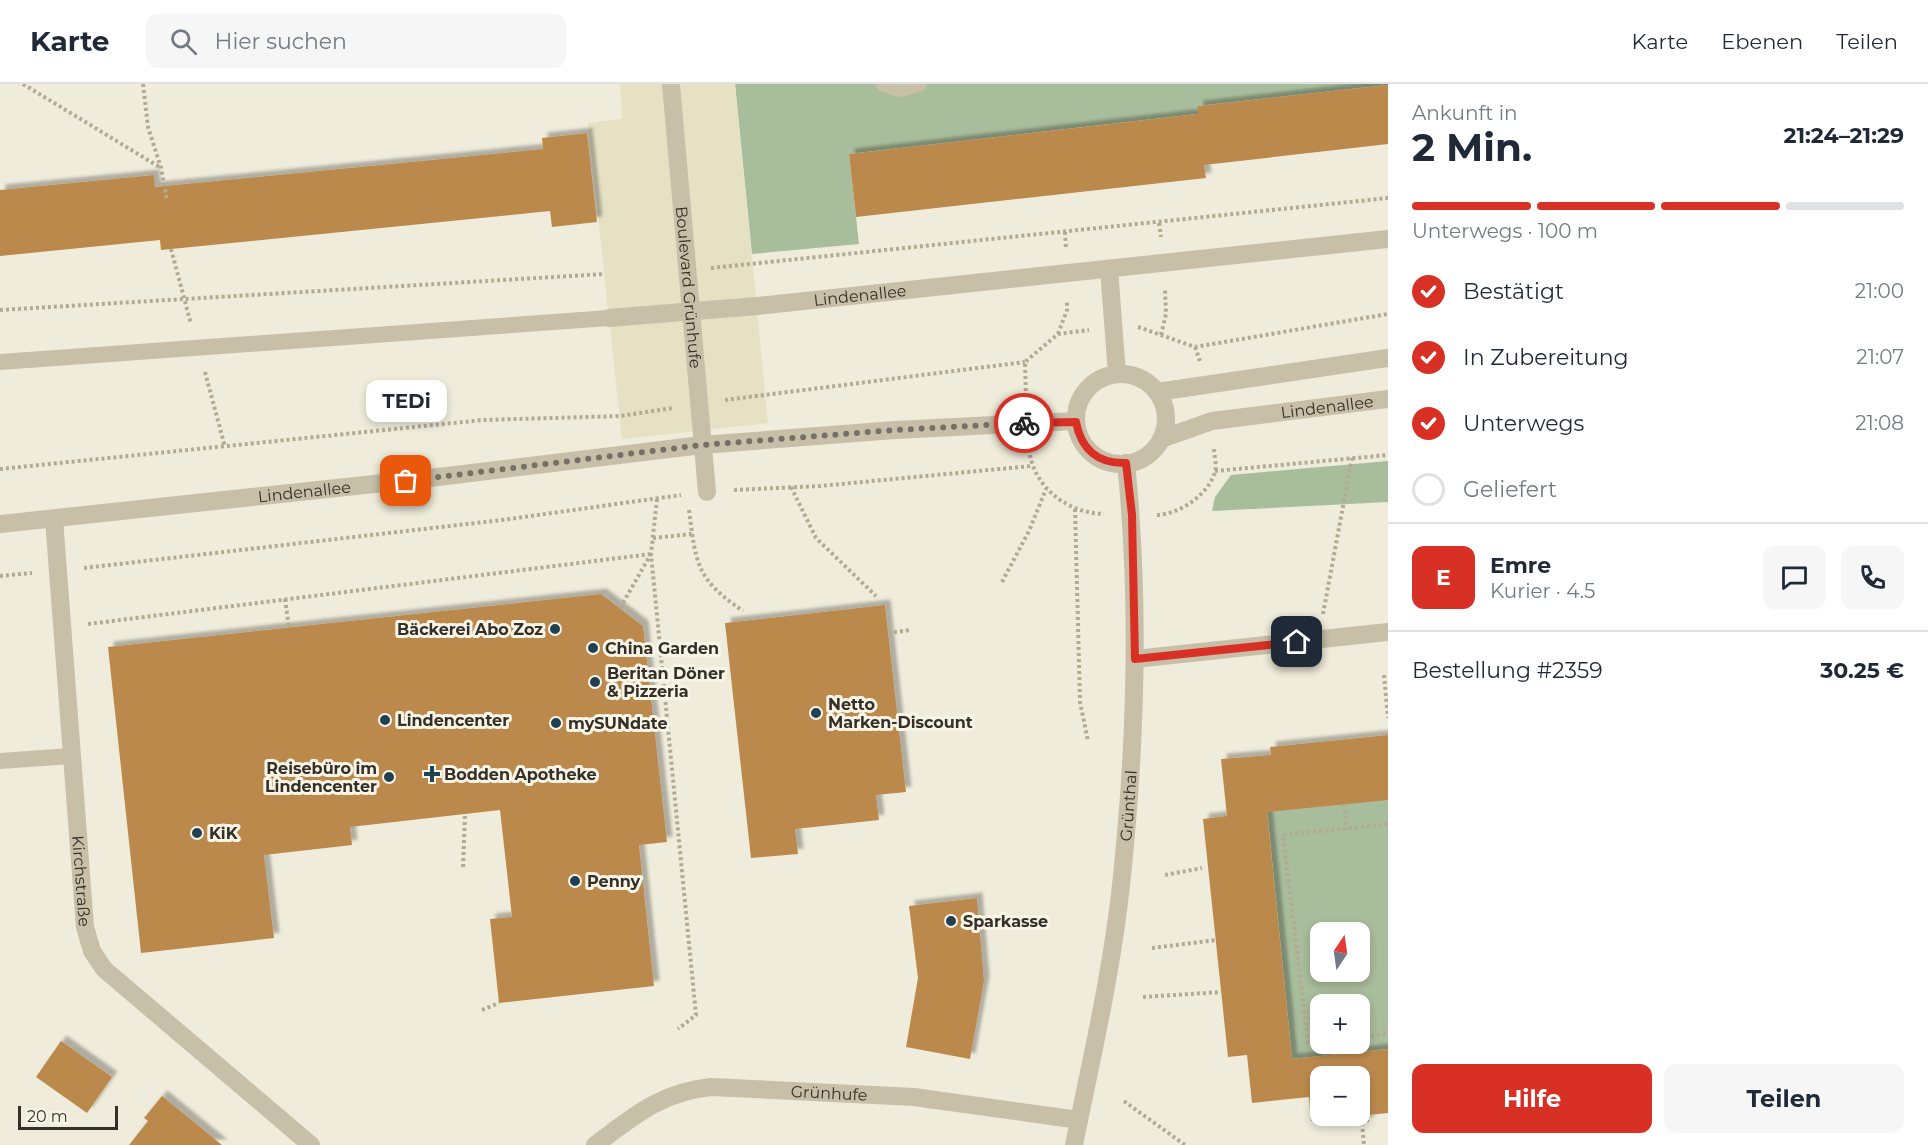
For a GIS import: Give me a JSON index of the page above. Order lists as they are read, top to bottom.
{
  "streets": {
    "street": [
      "Boulevard Grünhufe",
      "Lindenallee",
      "Grünthal",
      "Kirchstraße",
      "Grünhufe"
    ]
  },
  "crossings": [
    ["Boulevard Grünhufe", "Lindenallee"],
    ["Lindenallee", "Grünthal"],
    ["Lindenallee", "Kirchstraße"],
    ["Grünthal", "Grünhufe"]
  ],
  "places": {
    "other": [
      "TEDi",
      "Bäckerei Abo Zoz",
      "China Garden",
      "Beritan Döner & Pizzeria",
      "Netto Marken-Discount",
      "Lindencenter",
      "mySUNdate",
      "Reisebüro im Lindencenter",
      "KiK",
      "Penny",
      "Sparkasse"
    ],
    "health": ["Bodden Apotheke"]
  },
  "scale_bar": "20 m",
  "north": "top",
  "page": {
    "header": "Karte",
    "search": "Hier suchen",
    "nav": ["Karte", "Ebenen", "Teilen"],
    "heading": ["2 Min.", "Ankunft in", "21:24–21:29"],
    "panel": [
      "Emre",
      "Kurier · 4.5",
      "Bestellung #2359",
      "30.25 €"
    ],
    "bar": "Unterwegs · 100 m",
    "list": [
      ["Bestätigt", "21:00"],
      ["In Zubereitung", "21:07"],
      ["Unterwegs", "21:08"],
      "Geliefert"
    ],
    "bubble": "TEDi",
    "round": "E",
    "map_buttons": ["+", "−"],
    "buttons": ["Hilfe", "Teilen"],
    "scale": "20 m"
  }
}
